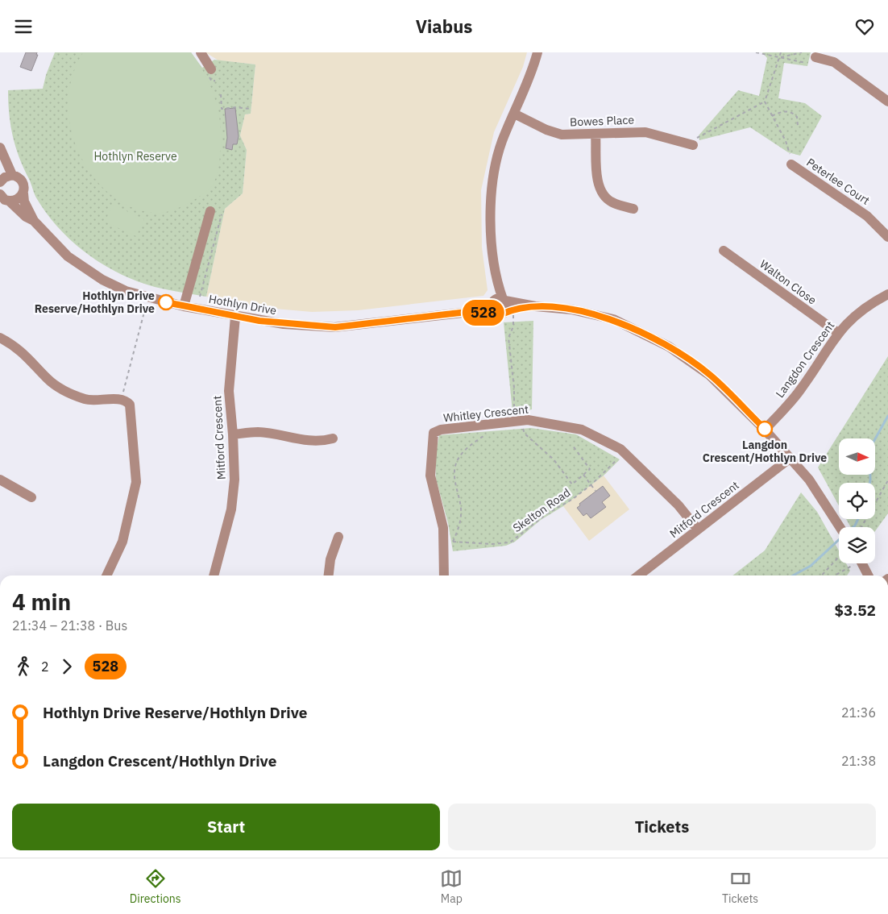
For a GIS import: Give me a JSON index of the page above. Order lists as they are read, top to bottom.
{
  "streets": {
    "street": [
      "Bowes Place",
      "Peterlee Court",
      "Walton Close",
      "Hothlyn Drive",
      "Langdon Crescent",
      "Whitley Crescent",
      "Mitford Crescent"
    ],
    "path": ["Skelton Road"]
  },
  "crossings": [
    ["Walton Close", "Langdon Crescent"],
    ["Hothlyn Drive", "Langdon Crescent"],
    ["Hothlyn Drive", "Mitford Crescent"],
    ["Whitley Crescent", "Mitford Crescent"],
    ["Whitley Crescent", "Skelton Road"]
  ],
  "parks": ["Hothlyn Reserve"],
  "places": ["Hothlyn Drive Reserve/Hothlyn Drive", "Langdon Crescent/Hothlyn Drive"],
  "lines": ["bus line 528"],
  "north": "right",
  "page": {
    "header": "Viabus",
    "on_map": "528",
    "heading": ["4 min", "21:34 – 21:38 · Bus", "$3.52"],
    "legs": ["2", "528"],
    "list": [
      {
        "name": "Hothlyn Drive Reserve/Hothlyn Drive",
        "value": "21:36"
      },
      {
        "name": "Langdon Crescent/Hothlyn Drive",
        "value": "21:38"
      }
    ],
    "buttons": ["Start", "Tickets"],
    "tabs": ["Directions", "Map", "Tickets"]
  }
}
